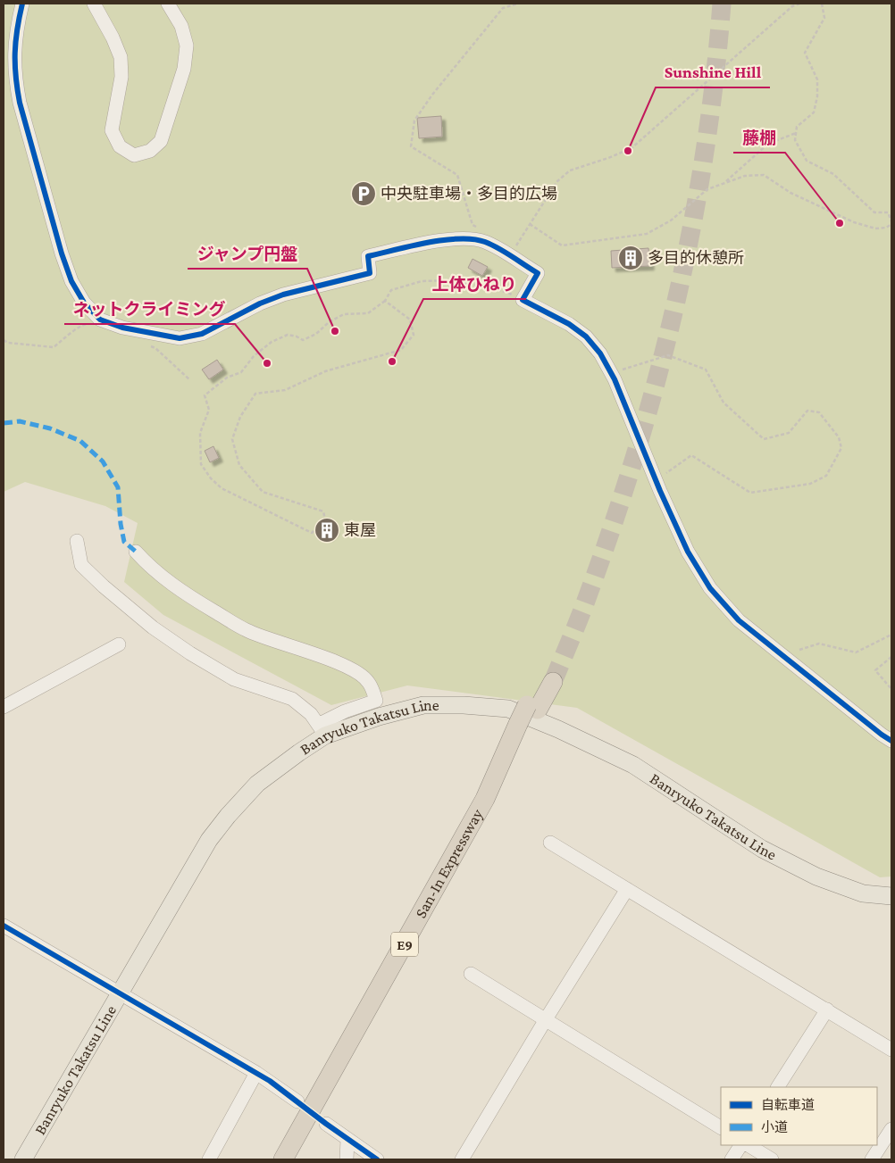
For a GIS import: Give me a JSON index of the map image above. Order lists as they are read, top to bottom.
{
  "streets": {
    "highway": ["San-In Expressway", "E9"],
    "main road": ["Banryuko Takatsu Line"]
  },
  "places": {
    "other": [
      "Sunshine Hill",
      "藤棚",
      "ジャンプ円盤",
      "上体ひねり",
      "ネットクライミング"
    ],
    "parking": ["中央駐車場・多目的広場"],
    "building": ["多目的休憩所", "東屋"]
  },
  "legend": ["自転車道", "小道"]
}
